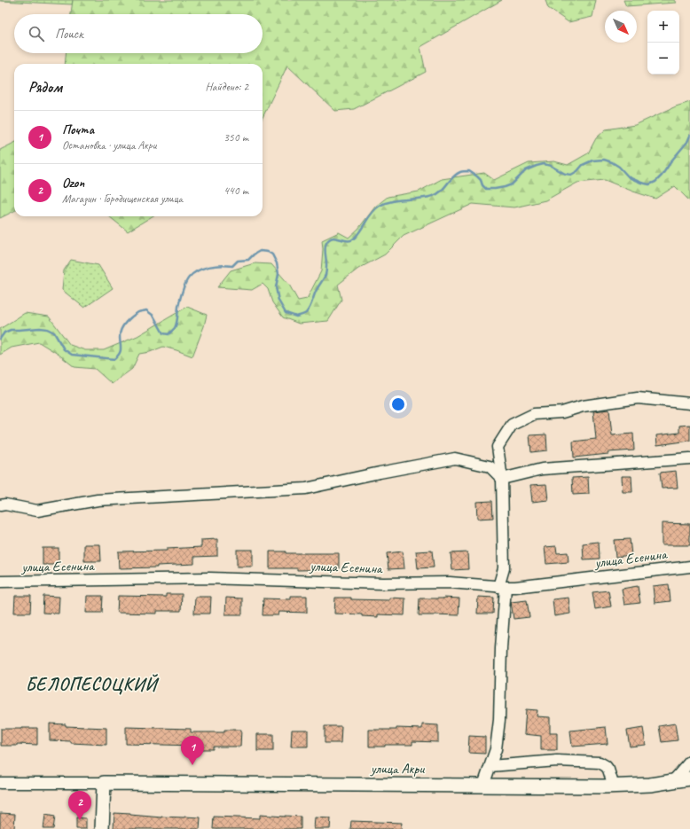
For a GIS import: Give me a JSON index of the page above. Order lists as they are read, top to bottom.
{
  "streets": {
    "main road": ["улица Акри"],
    "street": ["улица Есенина"]
  },
  "districts": ["БЕЛОПЕСОЦКИЙ"],
  "north": "bottom right",
  "page": {
    "map_buttons": ["+", "−"],
    "search": "Поиск",
    "heading": ["Рядом", "Найдено: 2"],
    "list": [
      {
        "mark": "1",
        "name": "Почта",
        "note": "Остановка · улица Акри",
        "value": "350 m"
      },
      {
        "mark": "2",
        "name": "Ozon",
        "note": "Магазин · Городищенская улица",
        "value": "440 m"
      }
    ],
    "pins": ["1", "2"]
  }
}
